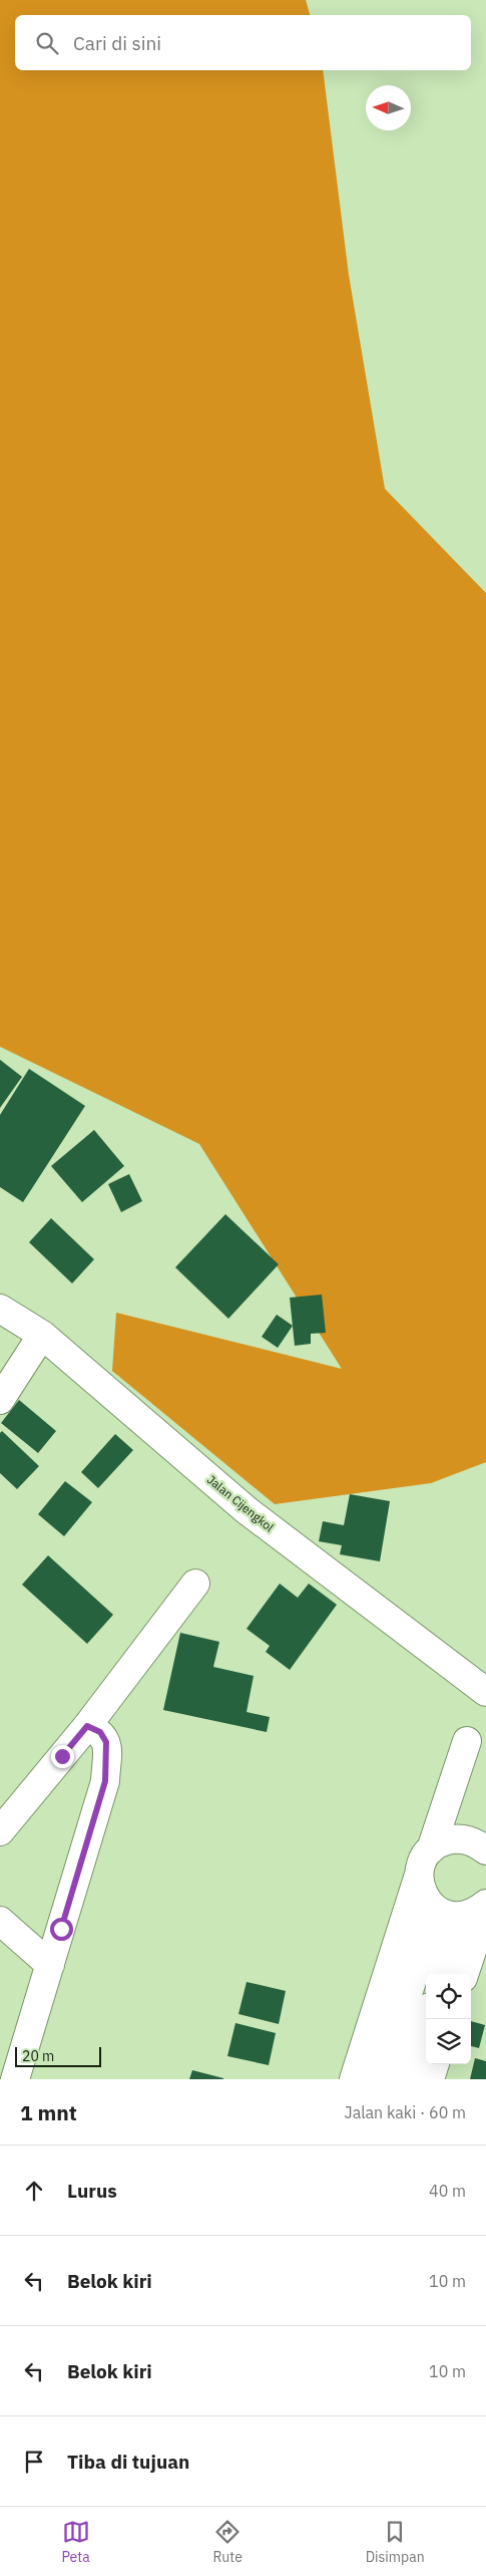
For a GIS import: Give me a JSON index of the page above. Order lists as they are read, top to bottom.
{
  "streets": {
    "street": ["Jalan Cijengkol"]
  },
  "scale_bar": "20 m",
  "north": "left",
  "page": {
    "search": "Cari di sini",
    "scale": "20 m",
    "heading": ["1 mnt", "Jalan kaki · 60 m"],
    "list": [
      ["Lurus", "40 m"],
      ["Belok kiri", "10 m"],
      ["Belok kiri", "10 m"],
      "Tiba di tujuan"
    ],
    "nav": ["Peta", "Rute", "Disimpan"]
  }
}
